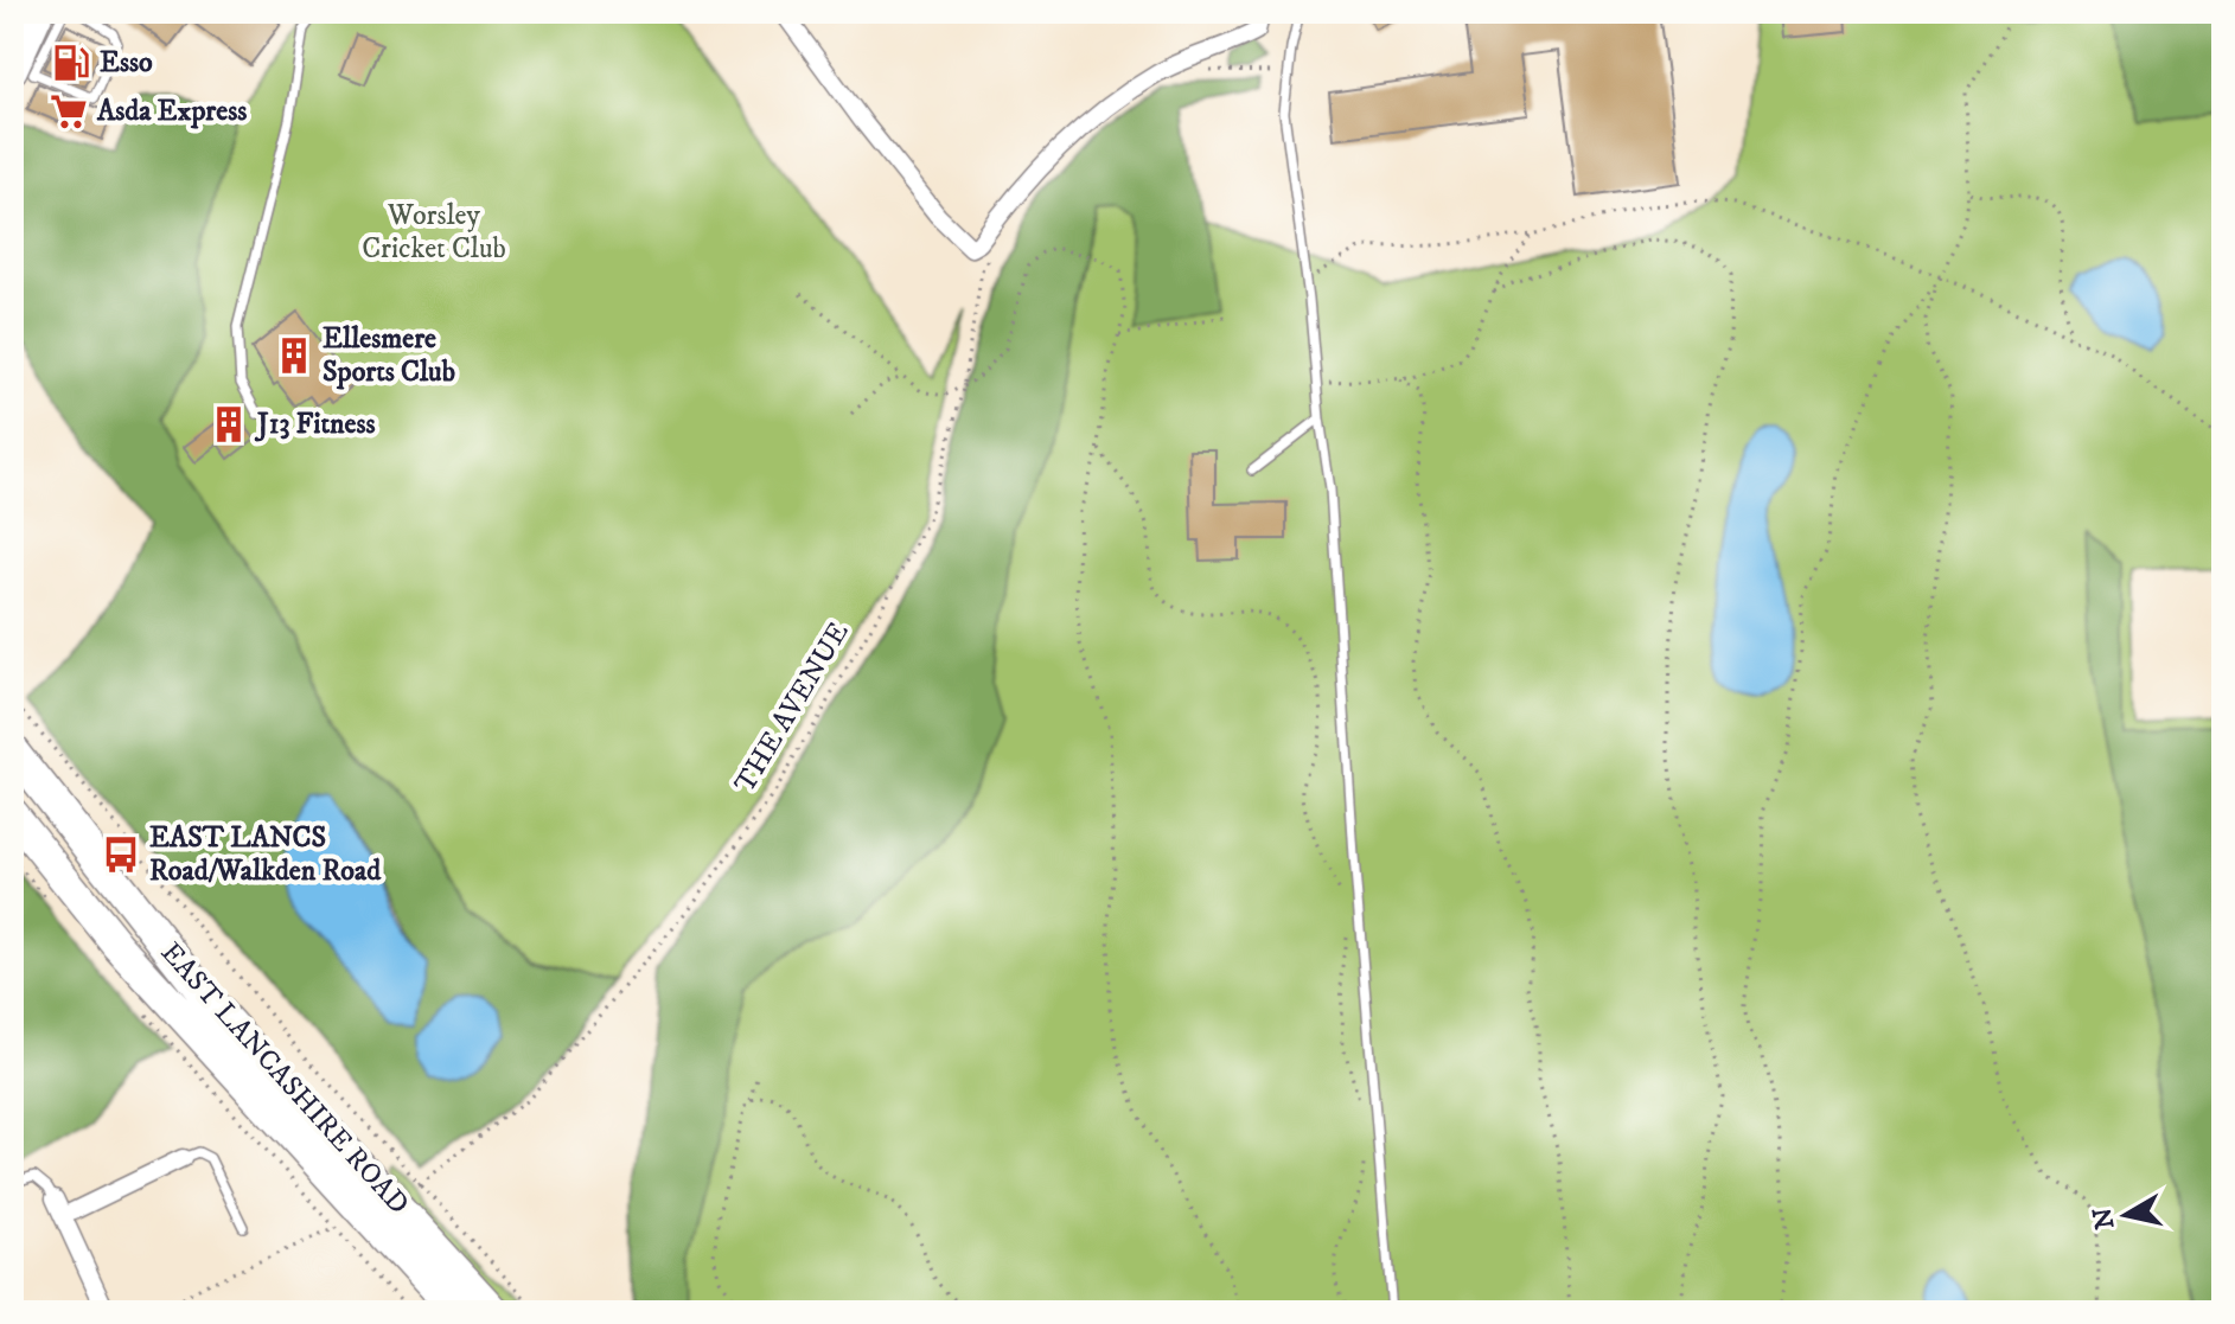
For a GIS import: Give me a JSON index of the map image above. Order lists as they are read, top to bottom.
{
  "streets": {
    "highway": ["EAST LANCASHIRE ROAD"],
    "path": ["THE AVENUE"]
  },
  "parks": ["Worsley Cricket Club"],
  "places": {
    "fuel station": ["Esso"],
    "supermarket": ["Asda Express"],
    "building": ["Ellesmere Sports Club", "J13 Fitness"],
    "bus stop": ["EAST LANCS Road/Walkden Road"]
  },
  "north": "left"
}
